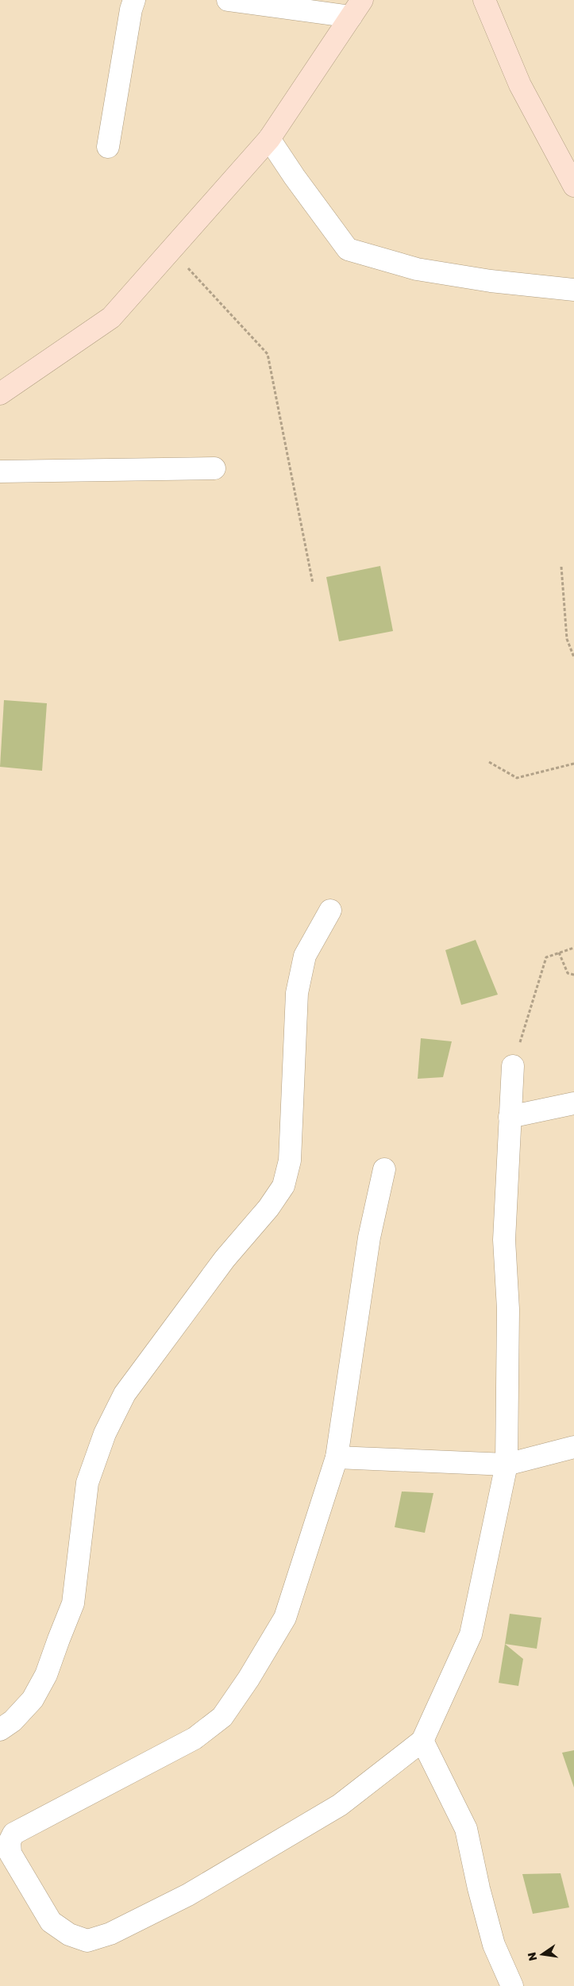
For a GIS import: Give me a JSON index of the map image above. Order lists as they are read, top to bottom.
{
  "north": "left"
}
